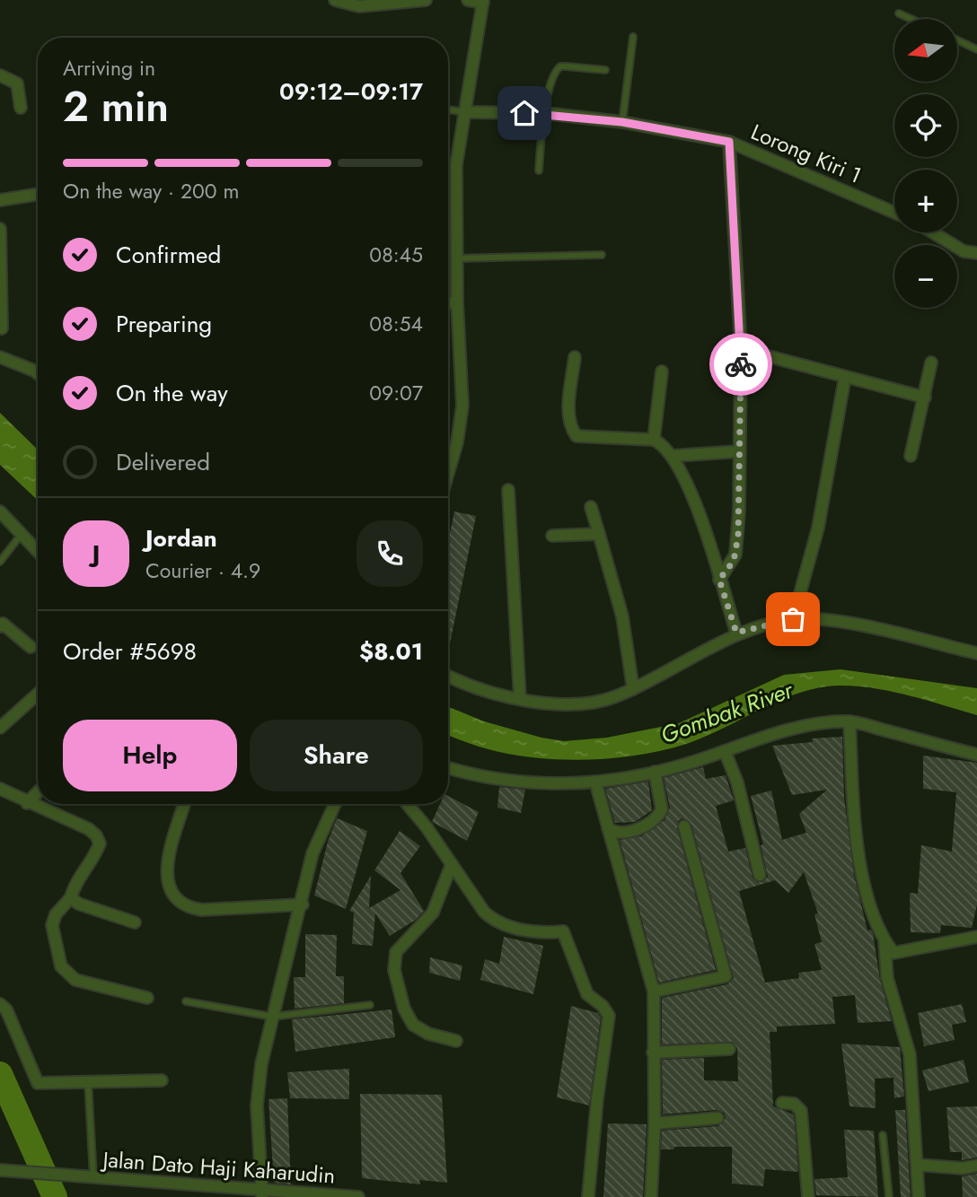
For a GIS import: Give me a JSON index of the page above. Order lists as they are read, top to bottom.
{
  "streets": {
    "street": ["Lorong Kiri 1", "Jalan Dato Haji Kaharudin"]
  },
  "water": ["Gombak River"],
  "north": "left",
  "page": {
    "map_buttons": ["+", "−"],
    "heading": ["2 min", "Arriving in", "09:12–09:17"],
    "panel": [
      "Jordan",
      "Courier · 4.9",
      "Order #5698",
      "$8.01"
    ],
    "bar": "On the way · 200 m",
    "list": [
      ["Confirmed", "08:45"],
      ["Preparing", "08:54"],
      ["On the way", "09:07"],
      "Delivered"
    ],
    "round": "J",
    "buttons": ["Help", "Share"]
  }
}
